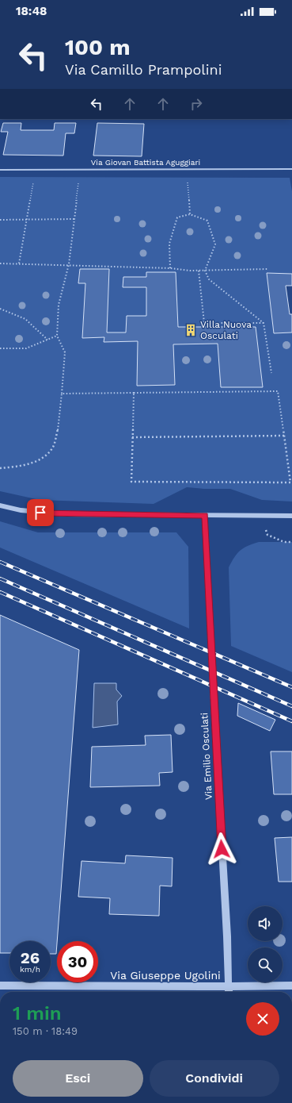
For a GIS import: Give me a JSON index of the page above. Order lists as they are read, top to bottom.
{
  "streets": {
    "street": ["Via Giovan Battista Aguggiari", "Via Emilio Osculati", "Via Giuseppe Ugolini"]
  },
  "crossings": [
    ["Via Emilio Osculati", "Via Giuseppe Ugolini"]
  ],
  "places": {
    "building": ["Villa Nuova Osculati"]
  },
  "page": {
    "status": "18:48",
    "turn": ["100 m", "Via Camillo Prampolini"],
    "speed": "26 km/h",
    "limit": "30",
    "heading": ["1 min", "150 m · 18:49"],
    "buttons": ["Esci", "Condividi"]
  }
}
